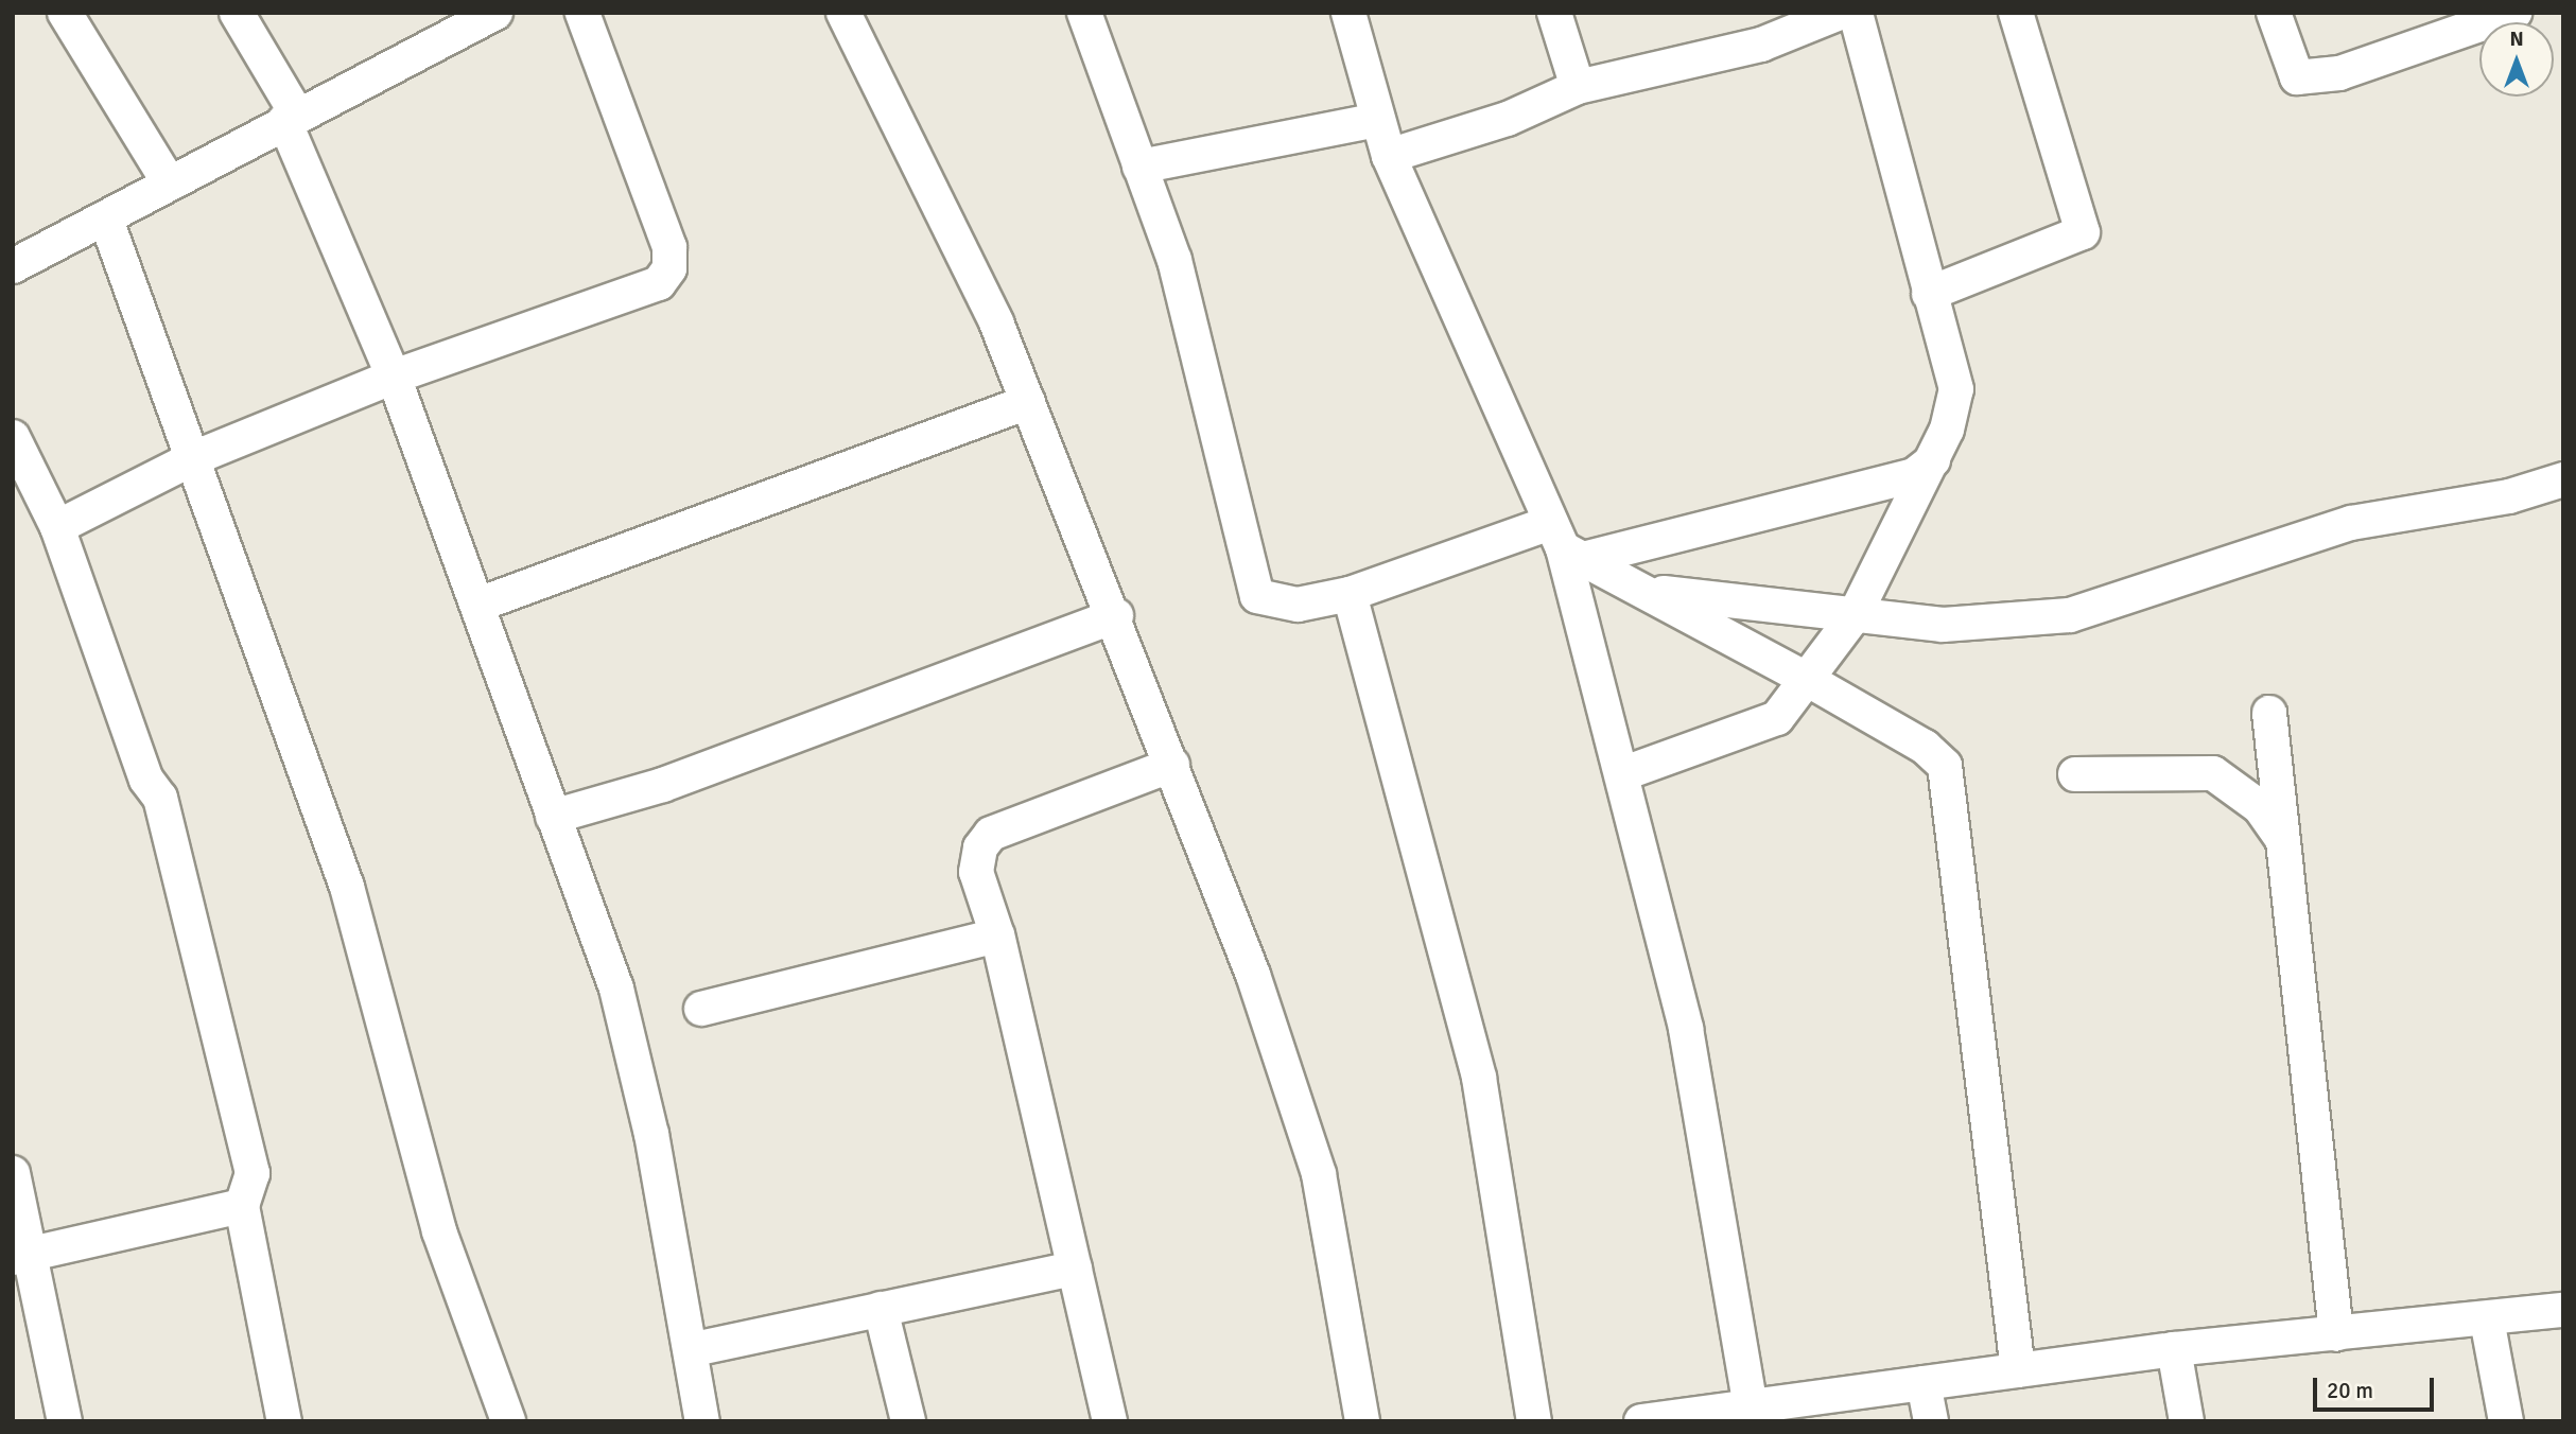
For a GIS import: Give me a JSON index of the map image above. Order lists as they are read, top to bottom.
{
  "scale_bar": "20 m",
  "north": "top"
}
